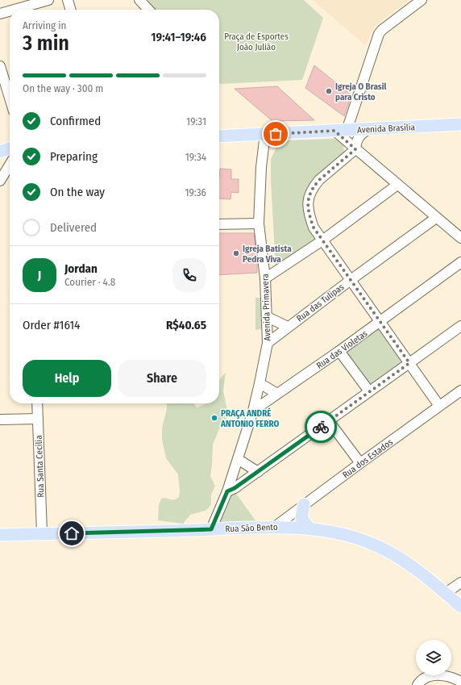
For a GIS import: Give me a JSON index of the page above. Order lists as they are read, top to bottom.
{
  "streets": {
    "main road": ["Avenida Brasília", "Rua São Bento"],
    "street": [
      "Rua das Tulipas",
      "Avenida Primavera",
      "Rua das Violetas",
      "Rua dos Estados",
      "Rua Santa Cecília"
    ]
  },
  "crossings": [
    ["Avenida Brasília", "Avenida Primavera"],
    ["Rua das Tulipas", "Avenida Primavera"],
    ["Avenida Primavera", "Rua das Violetas"],
    ["Avenida Primavera", "Rua São Bento"],
    ["Rua dos Estados", "Rua São Bento"],
    ["Rua Santa Cecília", "Rua São Bento"]
  ],
  "parks": ["Praça de Esportes João Julião"],
  "places": ["Igreja O Brasil para Cristo", "Igreja Batista Pedra Viva", "PRAÇA ANDRÉ ANTONIO FERRO"],
  "page": {
    "heading": ["3 min", "Arriving in", "19:41–19:46"],
    "panel": [
      "Jordan",
      "Courier · 4.8",
      "Order #1614",
      "R$40.65"
    ],
    "bar": "On the way · 300 m",
    "list": [
      ["Confirmed", "19:31"],
      ["Preparing", "19:34"],
      ["On the way", "19:36"],
      "Delivered"
    ],
    "round": "J",
    "buttons": ["Help", "Share"]
  }
}
